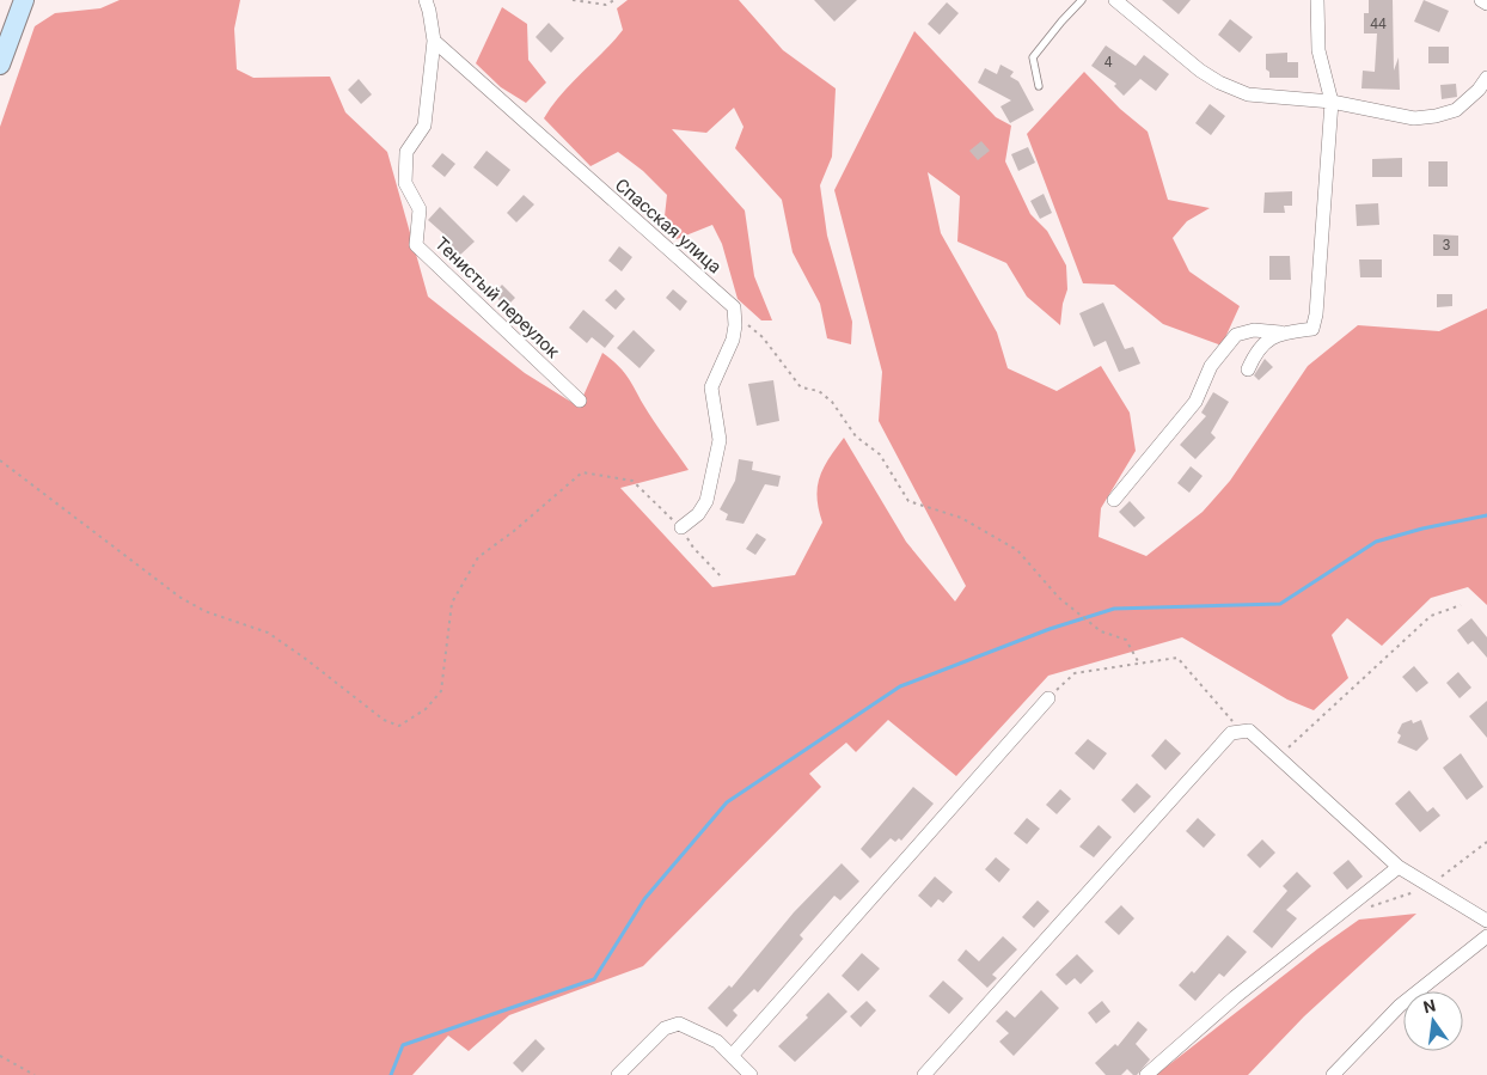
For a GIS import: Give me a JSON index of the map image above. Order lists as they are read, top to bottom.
{
  "streets": {
    "street": ["Спасская улица", "Тенистый переулок"]
  },
  "crossings": [
    ["Спасская улица", "Тенистый переулок"]
  ],
  "house_numbers": ["44", "4", "3"],
  "north": "top"
}
